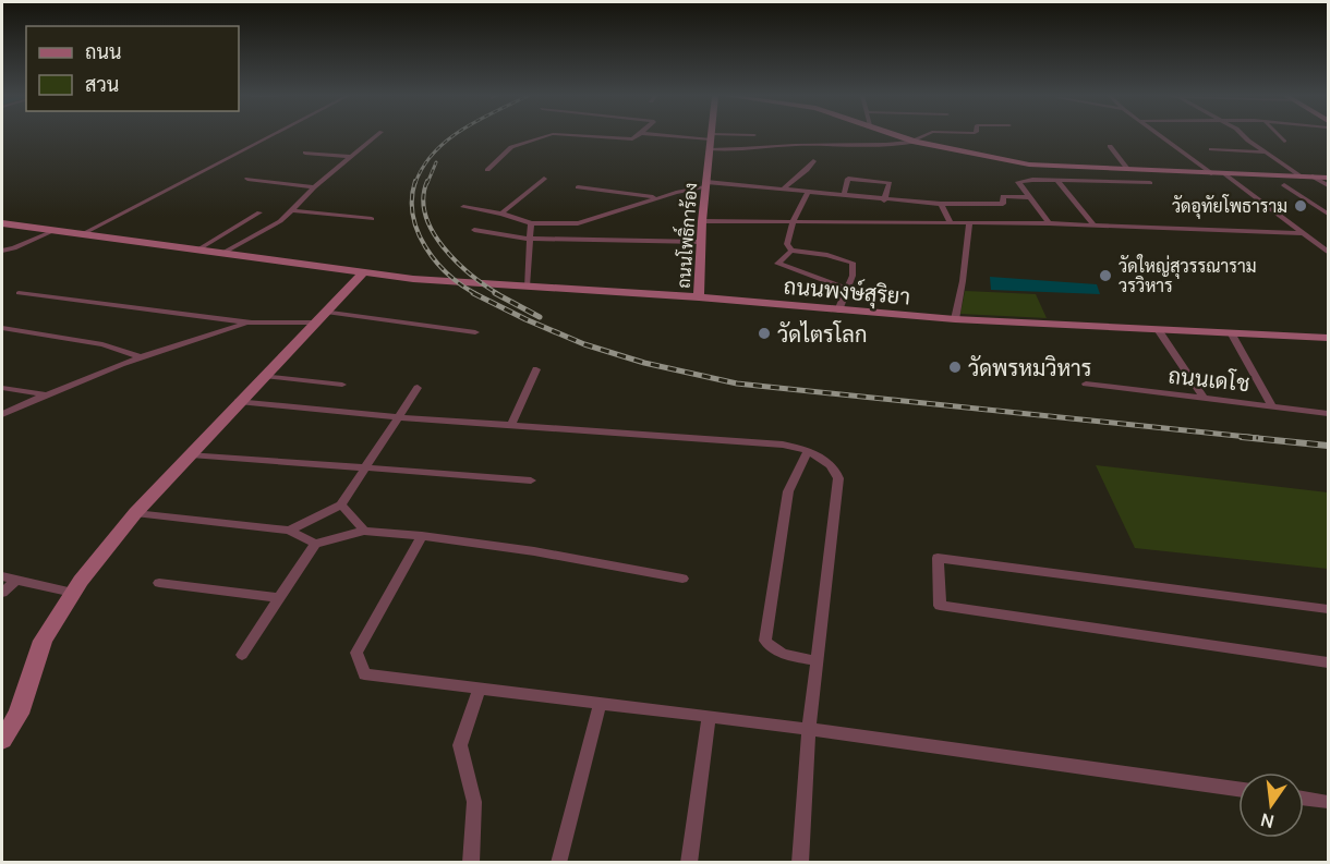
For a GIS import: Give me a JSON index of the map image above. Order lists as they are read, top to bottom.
{
  "streets": {
    "street": ["ถนนโพธิ์การ้อง", "ถนนพงษ์สุริยา", "ถนนเดโช"]
  },
  "crossings": [
    ["ถนนโพธิ์การ้อง", "ถนนพงษ์สุริยา"]
  ],
  "places": [
    "วัดอุทัยโพธาราม",
    "วัดใหญ่สุวรรณาราม วรวิหาร",
    "วัดไตรโลก",
    "วัดพรหมวิหาร"
  ],
  "legend": ["ถนน", "สวน"],
  "north": "bottom"
}
